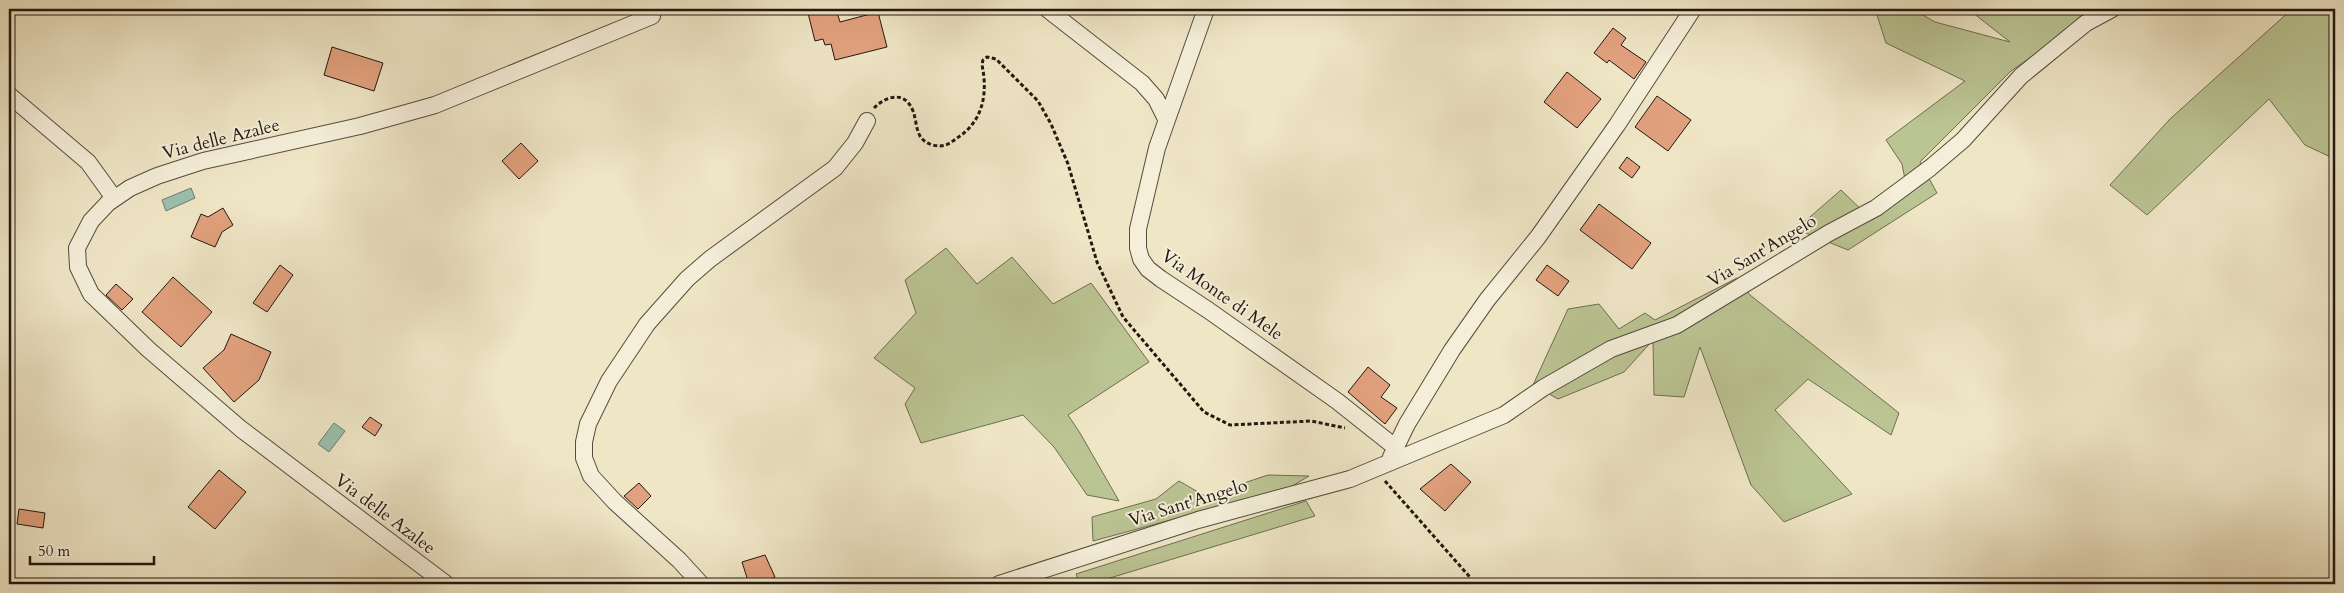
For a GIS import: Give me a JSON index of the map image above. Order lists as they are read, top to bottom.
{
  "streets": {
    "street": ["Via delle Azalee", "Via Sant'Angelo", "Via Monte di Mele"]
  },
  "crossings": [
    ["Via Sant'Angelo", "Via Monte di Mele"]
  ],
  "scale_bar": "50 m"
}
